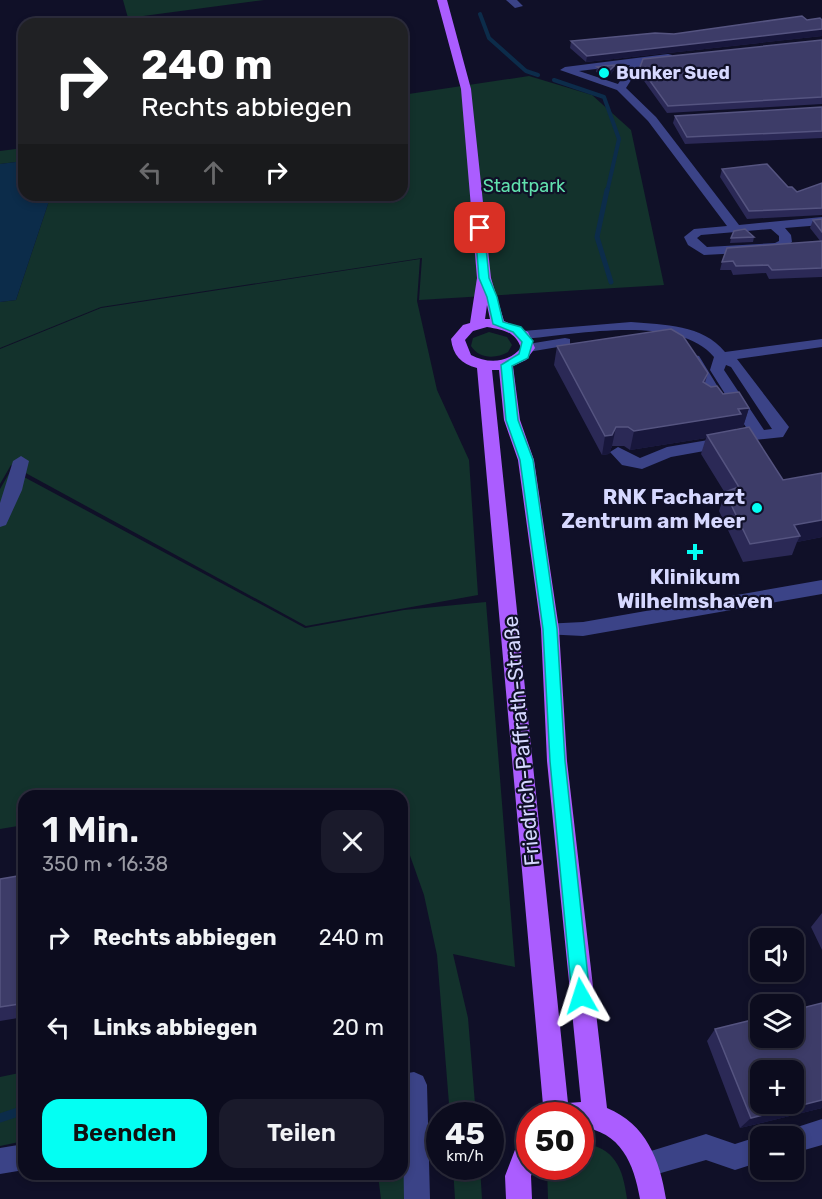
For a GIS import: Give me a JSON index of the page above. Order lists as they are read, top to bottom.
{
  "streets": {
    "main road": ["Friedrich-Paffrath-Straße"]
  },
  "parks": ["Stadtpark"],
  "places": {
    "other": ["Bunker Sued", "RNK Facharzt Zentrum am Meer"],
    "health": ["Klinikum Wilhelmshaven"]
  },
  "page": {
    "turn": ["240 m", "Rechts abbiegen"],
    "heading": ["1 Min.", "350 m · 16:38"],
    "list": [
      {
        "name": "Rechts abbiegen",
        "value": "240 m"
      },
      {
        "name": "Links abbiegen",
        "value": "20 m"
      }
    ],
    "map_buttons": ["+", "−"],
    "buttons": ["Beenden", "Teilen"],
    "speed": "45 km/h",
    "limit": "50"
  }
}
